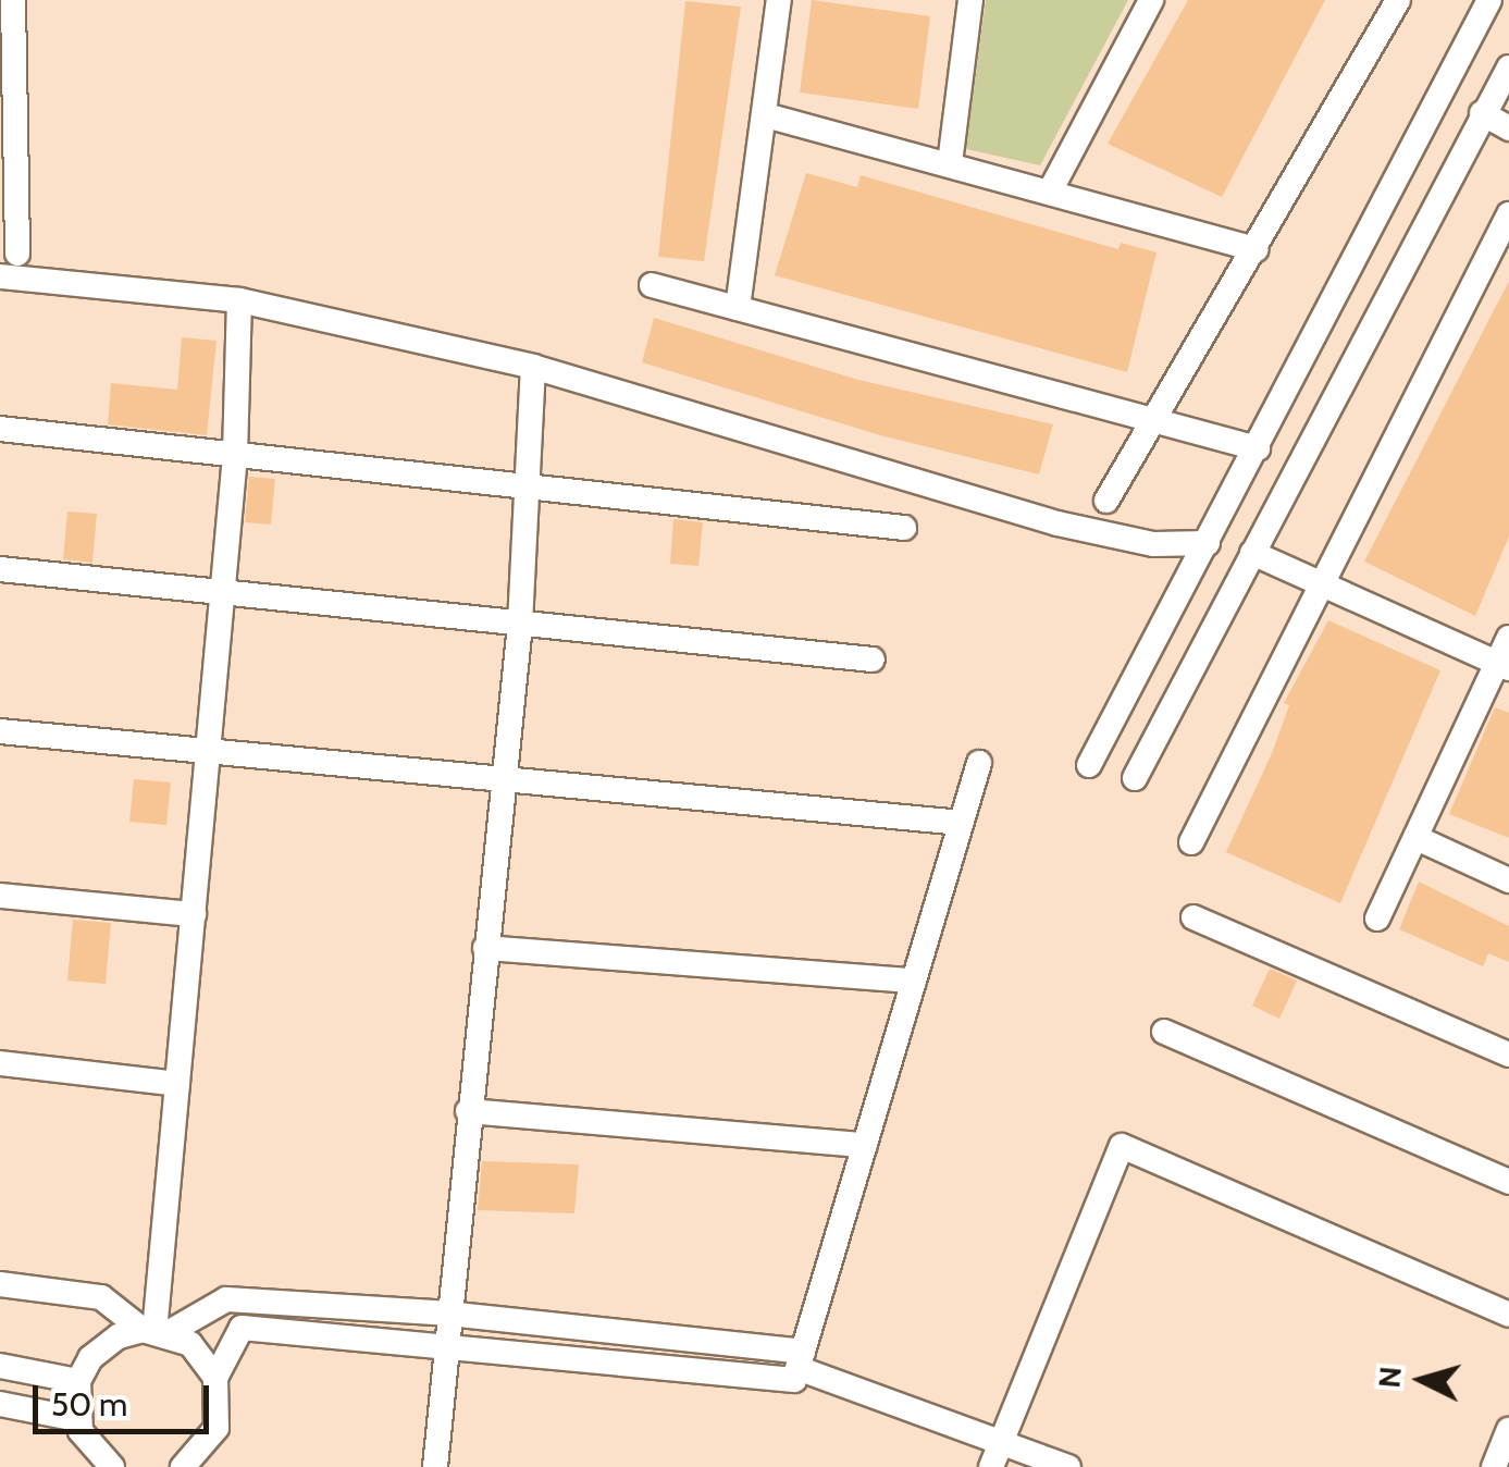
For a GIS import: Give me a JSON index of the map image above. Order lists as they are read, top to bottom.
{
  "scale_bar": "50 m",
  "north": "left"
}
